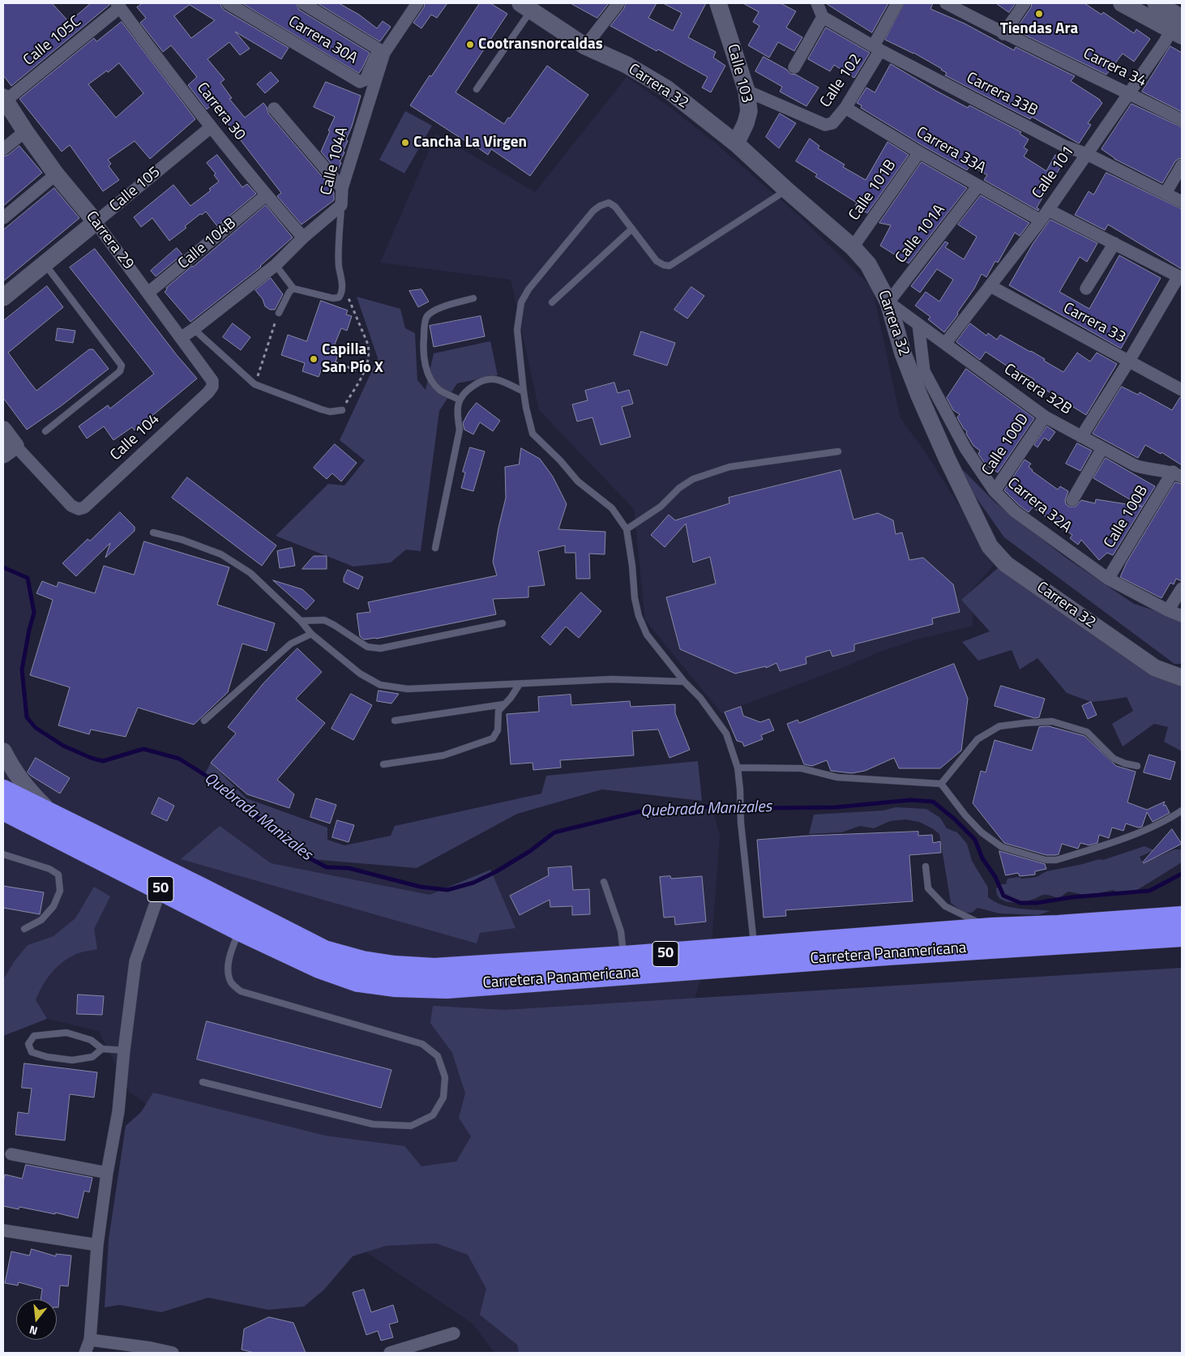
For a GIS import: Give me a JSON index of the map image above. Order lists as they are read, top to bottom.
{
  "streets": {
    "highway": ["50", "Carretera Panamericana"],
    "main road": [
      "Calle 103",
      "Carrera 32",
      "Calle 105",
      "Carrera 29"
    ],
    "street": [
      "Carrera 30A",
      "Calle 105C",
      "Carrera 34",
      "Calle 102",
      "Carrera 33B",
      "Carrera 30",
      "Carrera 33A",
      "Calle 104A",
      "Calle 101",
      "Calle 101B",
      "Calle 101A",
      "Calle 104B",
      "Carrera 33",
      "Carrera 32B",
      "Calle 104",
      "Calle 100D",
      "Carrera 32A",
      "Calle 100B"
    ]
  },
  "crossings": [
    ["Carrera 30A", "Calle 104A"],
    ["Calle 105C", "Carrera 30"],
    ["Calle 105C", "Carrera 29"],
    ["Carrera 34", "Calle 101"],
    ["Calle 103", "Calle 102"],
    ["Calle 103", "Carrera 32"],
    ["Calle 102", "Carrera 33B"],
    ["Calle 102", "Carrera 33A"],
    ["Carrera 32", "Calle 101B"],
    ["Carrera 32", "Calle 101A"],
    ["Carrera 32", "Carrera 32B"],
    ["Carrera 33B", "Calle 101"],
    ["Carrera 30", "Calle 104A"],
    ["Carrera 30", "Calle 105"],
    ["Carrera 30", "Calle 104B"],
    ["Carrera 33A", "Calle 101"],
    ["Carrera 33A", "Calle 101B"],
    ["Carrera 33A", "Calle 101A"],
    ["Calle 104A", "Carrera 29"],
    ["Calle 101", "Carrera 33"],
    ["Calle 101", "Carrera 32B"],
    ["Calle 105", "Carrera 29"],
    ["Calle 101A", "Carrera 32B"],
    ["Carrera 29", "Calle 104B"],
    ["Carrera 29", "Calle 104"],
    ["Carrera 32B", "Calle 100D"],
    ["Carrera 32B", "Carrera 32A"],
    ["Carrera 32B", "Calle 100B"],
    ["Calle 100D", "Carrera 32A"],
    ["Carrera 32A", "Calle 100B"]
  ],
  "water": ["Quebrada Manizales"],
  "places": [
    "Tiendas Ara",
    "Cootransnorcaldas",
    "Cancha La Virgen",
    "Capilla San Pío X"
  ],
  "north": "bottom"
}
